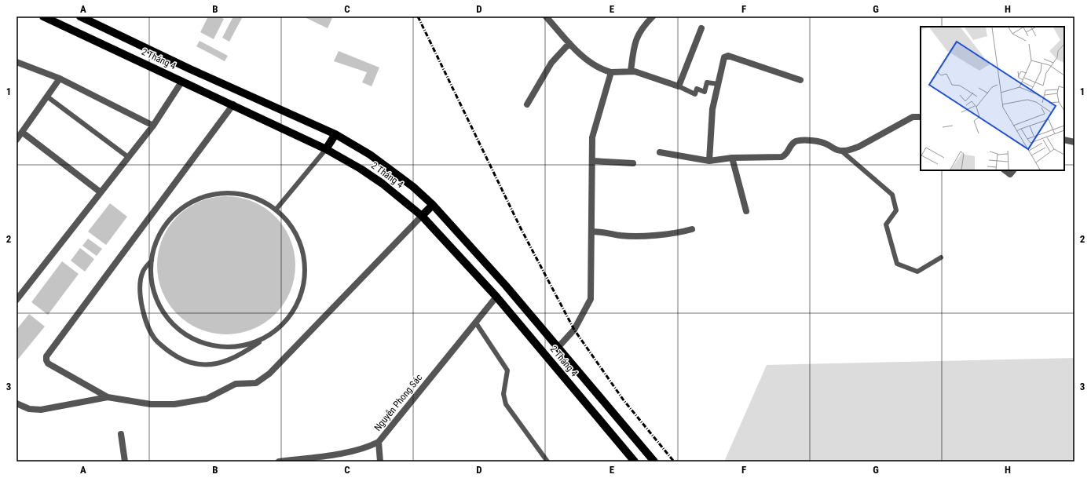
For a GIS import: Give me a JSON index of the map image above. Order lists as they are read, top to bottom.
{
  "streets": {
    "main road": ["2 Tháng 4"],
    "street": ["Nguyễn Phong Sác"]
  },
  "crossings": [
    ["2 Tháng 4", "Nguyễn Phong Sác"]
  ],
  "grid": {
    "columns": [
      "A",
      "B",
      "C",
      "D",
      "E",
      "F",
      "G",
      "H"
    ],
    "rows": ["1", "2", "3"]
  }
}
